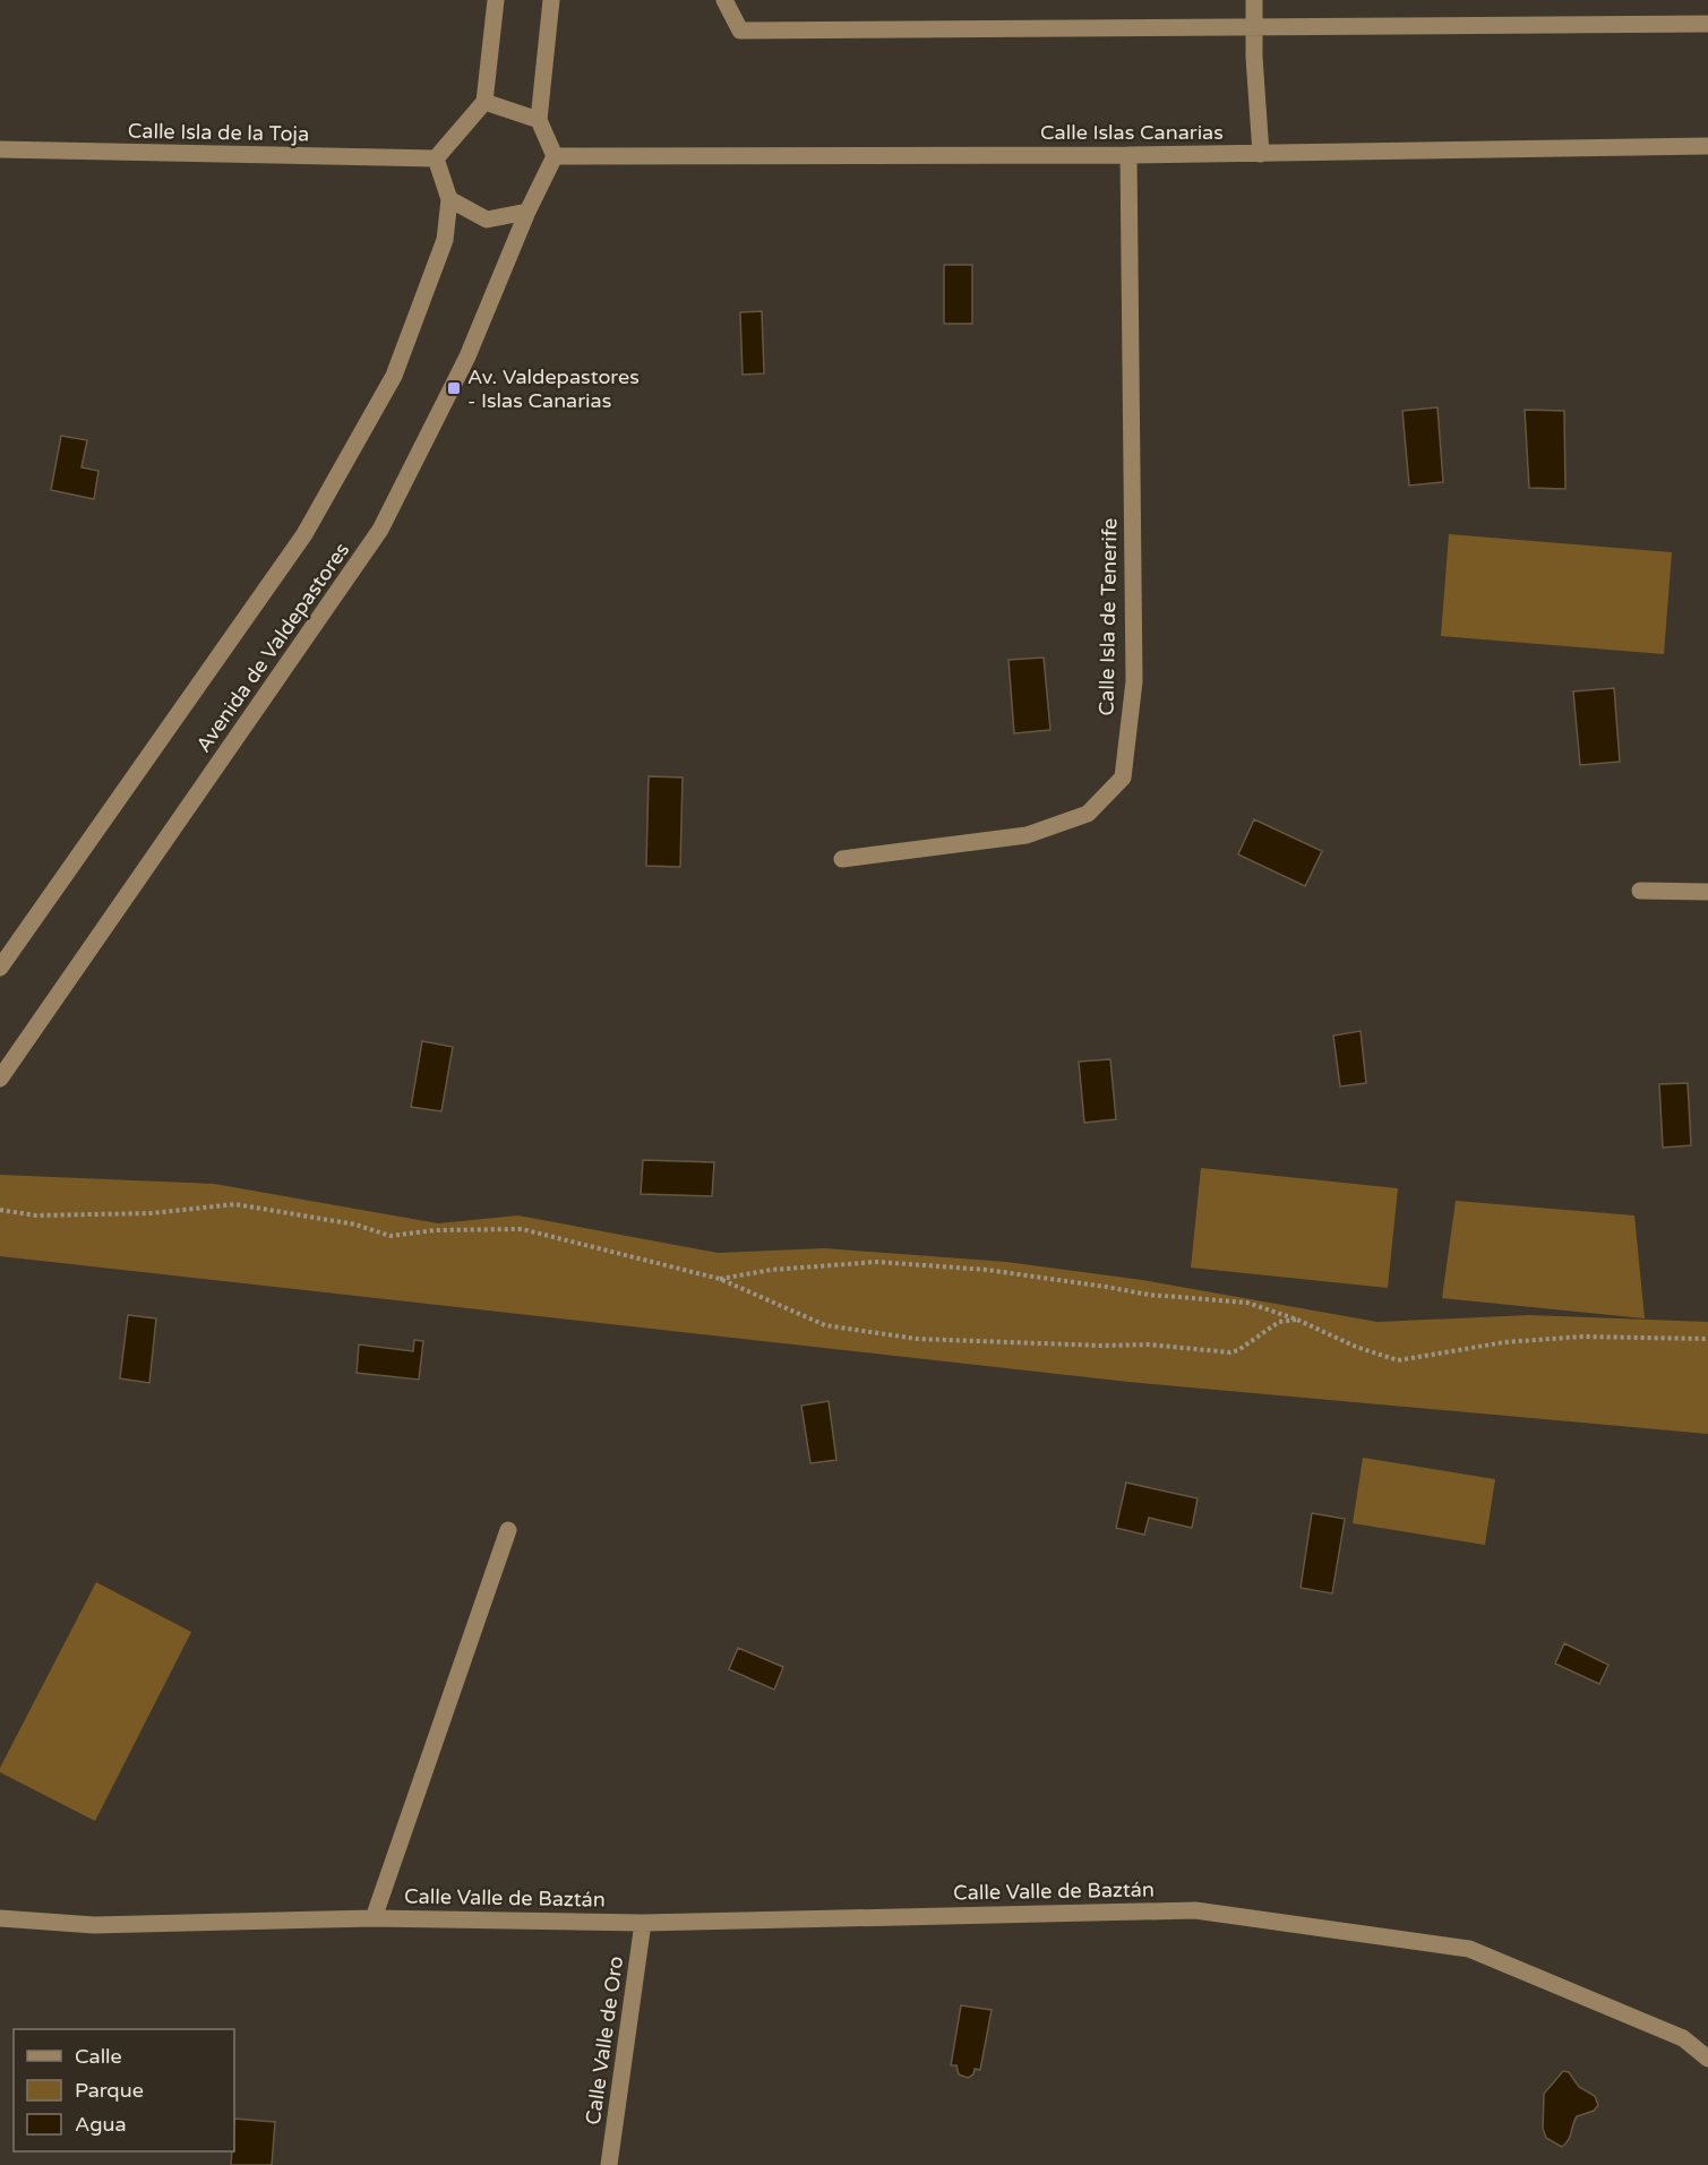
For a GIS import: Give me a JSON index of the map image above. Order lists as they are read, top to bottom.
{
  "streets": {
    "street": [
      "Calle Isla de la Toja",
      "Calle Islas Canarias",
      "Calle Isla de Tenerife",
      "Avenida de Valdepastores",
      "Calle Valle de Baztán",
      "Calle Valle de Oro"
    ]
  },
  "crossings": [
    ["Calle Isla de la Toja", "Calle Islas Canarias"],
    ["Calle Isla de la Toja", "Avenida de Valdepastores"],
    ["Calle Islas Canarias", "Calle Isla de Tenerife"],
    ["Calle Islas Canarias", "Avenida de Valdepastores"],
    ["Calle Valle de Baztán", "Calle Valle de Oro"]
  ],
  "places": {
    "transit": ["Av. Valdepastores - Islas Canarias"]
  },
  "legend": ["Calle", "Parque", "Agua"]
}
